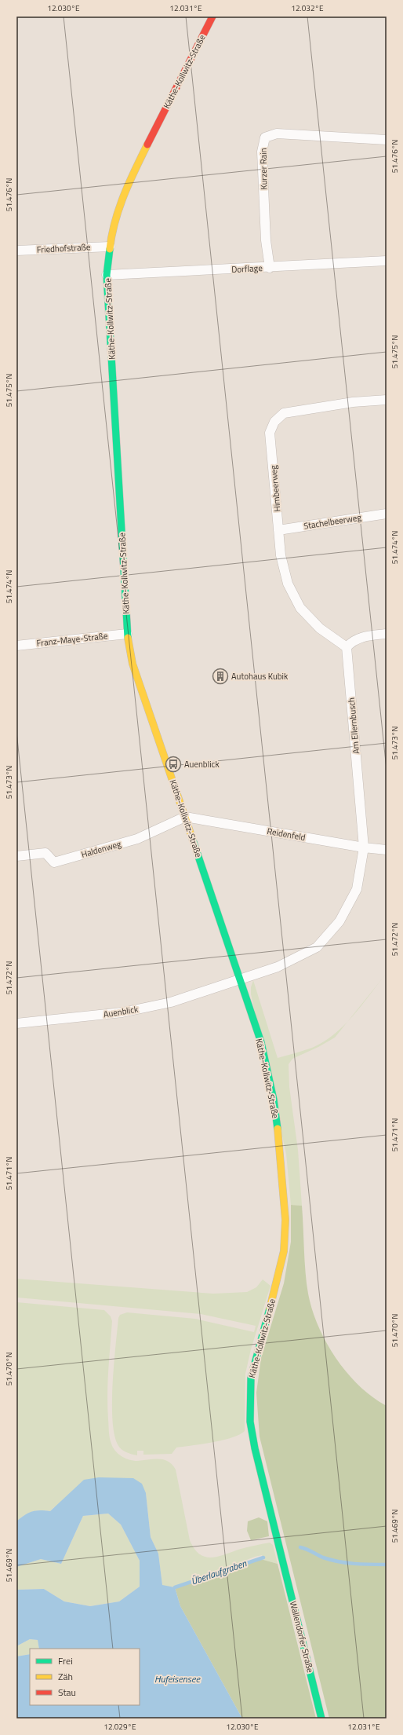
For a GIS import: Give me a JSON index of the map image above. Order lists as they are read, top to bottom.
{
  "streets": {
    "street": [
      "Käthe-Kollwitz-Straße",
      "Kurzer Rain",
      "Friedhofstraße",
      "Dorflage",
      "Himbeerweg",
      "Stachelbeerweg",
      "Franz-Maye-Straße",
      "Am Ellernbusch",
      "Reidenfeld",
      "Haldenweg",
      "Auenblick",
      "Wallendorfer Straße"
    ]
  },
  "crossings": [
    ["Käthe-Kollwitz-Straße", "Friedhofstraße"],
    ["Käthe-Kollwitz-Straße", "Dorflage"],
    ["Käthe-Kollwitz-Straße", "Franz-Maye-Straße"],
    ["Käthe-Kollwitz-Straße", "Am Ellernbusch"],
    ["Käthe-Kollwitz-Straße", "Reidenfeld"],
    ["Käthe-Kollwitz-Straße", "Haldenweg"],
    ["Käthe-Kollwitz-Straße", "Auenblick"],
    ["Käthe-Kollwitz-Straße", "Wallendorfer Straße"],
    ["Kurzer Rain", "Dorflage"],
    ["Himbeerweg", "Stachelbeerweg"],
    ["Himbeerweg", "Am Ellernbusch"],
    ["Am Ellernbusch", "Reidenfeld"],
    ["Am Ellernbusch", "Auenblick"],
    ["Reidenfeld", "Haldenweg"]
  ],
  "water": ["Überlaufgraben", "Hufeisensee"],
  "places": {
    "building": ["Autohaus Kubik"],
    "bus stop": ["Auenblick"]
  },
  "legend": ["Frei", "Zäh", "Stau"],
  "coordinates": [
    "12.030°E",
    "12.031°E",
    "12.032°E",
    "51.476°N",
    "51.475°N",
    "51.474°N",
    "51.473°N",
    "51.472°N",
    "51.471°N",
    "51.470°N",
    "51.469°N",
    "12.029°E"
  ]
}
